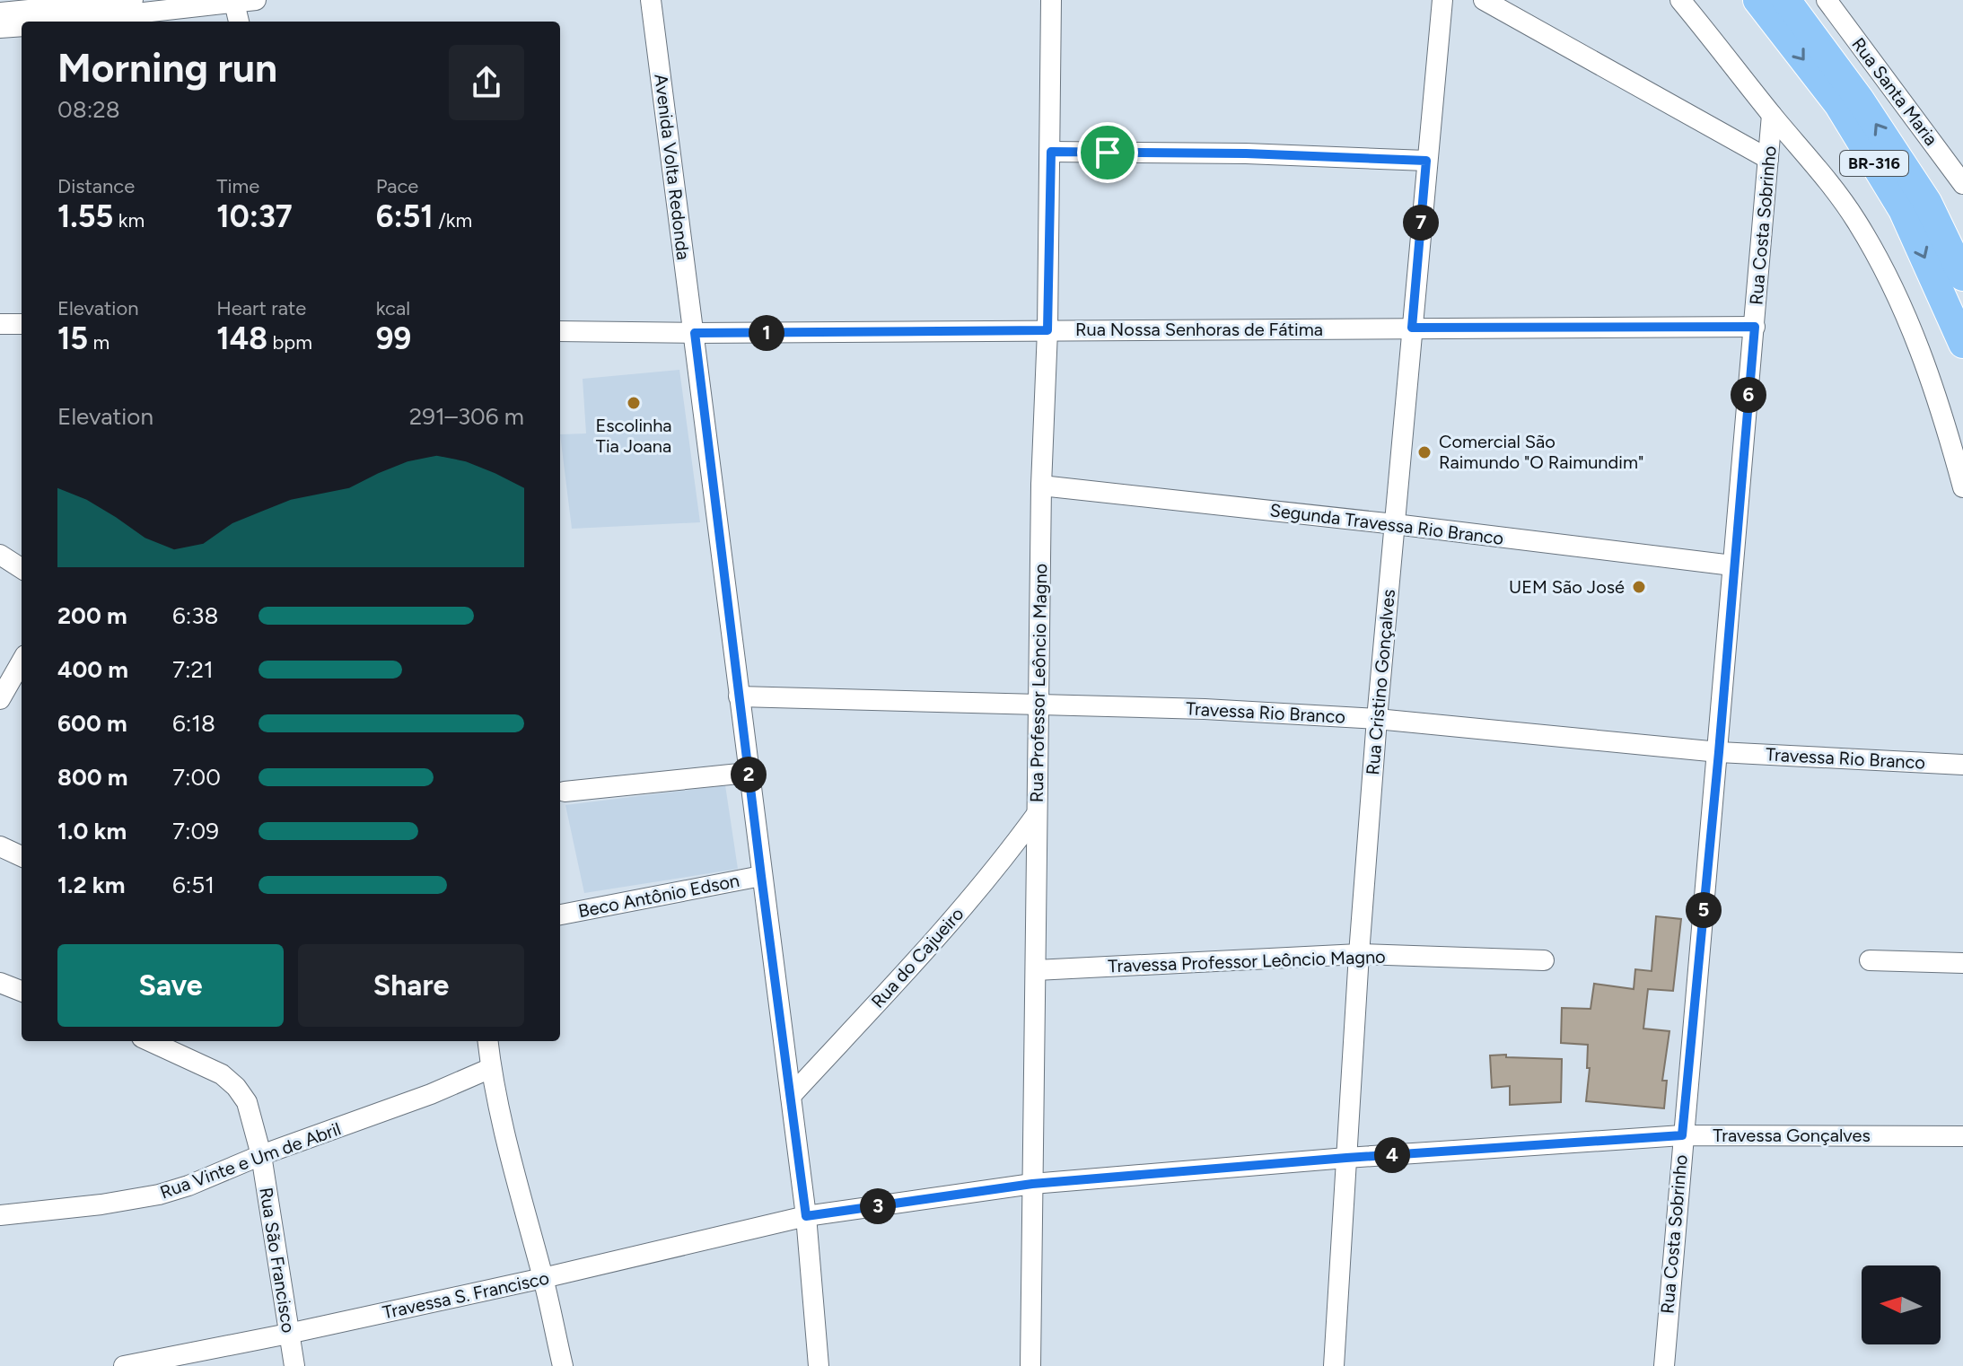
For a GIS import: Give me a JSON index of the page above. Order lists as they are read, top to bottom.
{
  "streets": {
    "highway": ["BR-316"],
    "street": [
      "Rua Santa Maria",
      "Avenida Volta Redonda",
      "Rua Costa Sobrinho",
      "Rua Nossa Senhoras de Fátima",
      "Segunda Travessa Rio Branco",
      "Rua Cristino Gonçalves",
      "Rua Professor Leôncio Magno",
      "Travessa Rio Branco",
      "Beco Antônio Edson",
      "Rua do Cajueiro",
      "Travessa Professor Leôncio Magno",
      "Travessa Gonçalves",
      "Rua Vinte e Um de Abril",
      "Rua São Francisco",
      "Travessa S. Francisco"
    ]
  },
  "crossings": [
    ["Avenida Volta Redonda", "Rua Nossa Senhoras de Fátima"],
    ["Avenida Volta Redonda", "Travessa Rio Branco"],
    ["Avenida Volta Redonda", "Beco Antônio Edson"],
    ["Avenida Volta Redonda", "Rua do Cajueiro"],
    ["Avenida Volta Redonda", "Travessa Gonçalves"],
    ["Avenida Volta Redonda", "Travessa S. Francisco"],
    ["Rua Costa Sobrinho", "Rua Nossa Senhoras de Fátima"],
    ["Rua Costa Sobrinho", "Segunda Travessa Rio Branco"],
    ["Rua Costa Sobrinho", "Travessa Rio Branco"],
    ["Rua Costa Sobrinho", "Travessa Gonçalves"],
    ["Rua Nossa Senhoras de Fátima", "Rua Cristino Gonçalves"],
    ["Rua Nossa Senhoras de Fátima", "Rua Professor Leôncio Magno"],
    ["Segunda Travessa Rio Branco", "Rua Cristino Gonçalves"],
    ["Segunda Travessa Rio Branco", "Rua Professor Leôncio Magno"],
    ["Rua Cristino Gonçalves", "Travessa Rio Branco"],
    ["Rua Cristino Gonçalves", "Travessa Professor Leôncio Magno"],
    ["Rua Cristino Gonçalves", "Travessa Gonçalves"],
    ["Rua Professor Leôncio Magno", "Travessa Rio Branco"],
    ["Rua Professor Leôncio Magno", "Rua do Cajueiro"],
    ["Rua Professor Leôncio Magno", "Travessa Professor Leôncio Magno"],
    ["Rua Professor Leôncio Magno", "Travessa Gonçalves"],
    ["Travessa Gonçalves", "Travessa S. Francisco"],
    ["Rua Vinte e Um de Abril", "Rua São Francisco"],
    ["Rua São Francisco", "Travessa S. Francisco"]
  ],
  "places": ["Escolinha Tia Joana", "Comercial São Raimundo \"O Raimundim\"", "UEM São José"],
  "north": "left",
  "page": {
    "heading": ["Morning run", "08:28"],
    "stats": [
      ["Distance", "1.55 km"],
      ["Time", "10:37"],
      ["Pace", "6:51 /km"],
      ["Elevation", "15 m"],
      ["Heart rate", "148 bpm"],
      ["kcal", "99"]
    ],
    "pins": [
      "7",
      "1",
      "6",
      "2",
      "5",
      "4",
      "3"
    ],
    "chart": ["Elevation", "291–306 m"],
    "list": [
      {
        "name": "200 m",
        "note": "6:38"
      },
      {
        "name": "400 m",
        "note": "7:21"
      },
      {
        "name": "600 m",
        "note": "6:18"
      },
      {
        "name": "800 m",
        "note": "7:00"
      },
      {
        "name": "1.0 km",
        "note": "7:09"
      },
      {
        "name": "1.2 km",
        "note": "6:51"
      }
    ],
    "buttons": ["Save", "Share"]
  }
}
